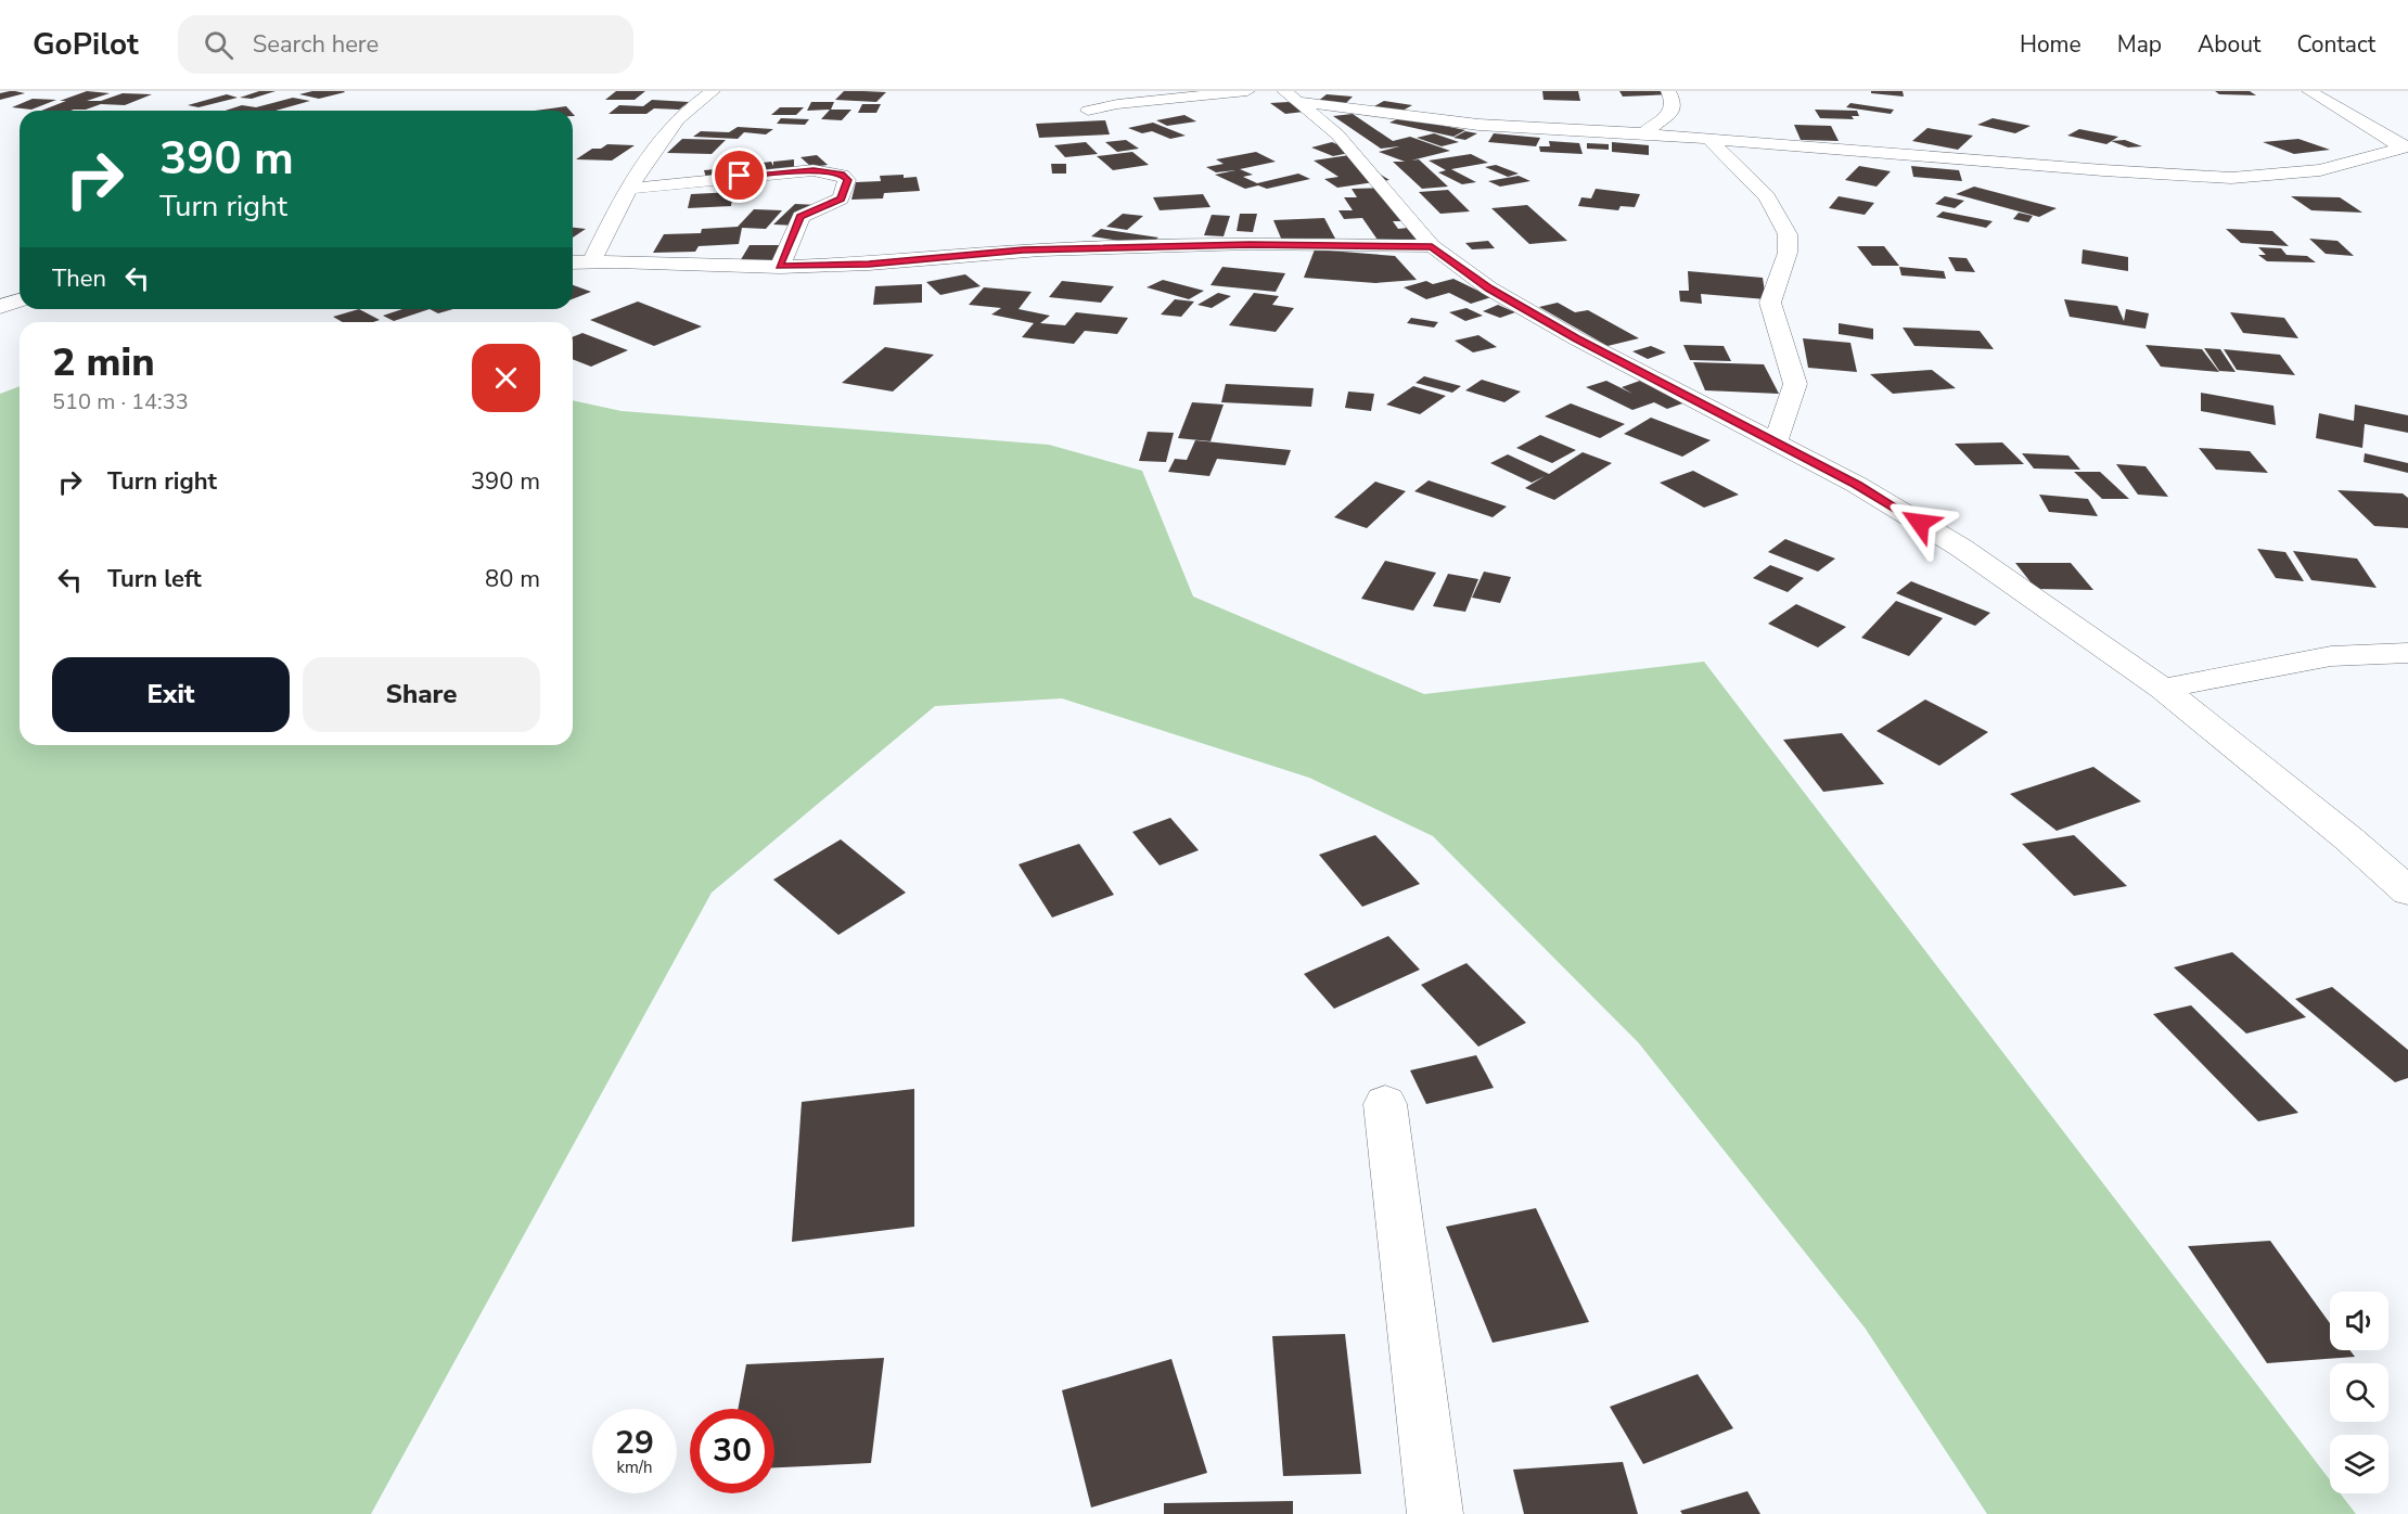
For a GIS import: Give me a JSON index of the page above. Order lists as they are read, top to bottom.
{
  "page": {
    "header": "GoPilot",
    "search": "Search here",
    "nav": [
      "Home",
      "Map",
      "About",
      "Contact"
    ],
    "turn": ["390 m", "Turn right"],
    "then": "Then",
    "heading": ["2 min", "510 m · 14:33"],
    "list": [
      {
        "name": "Turn right",
        "value": "390 m"
      },
      {
        "name": "Turn left",
        "value": "80 m"
      }
    ],
    "buttons": ["Exit", "Share"],
    "speed": "29 km/h",
    "limit": "30"
  }
}
